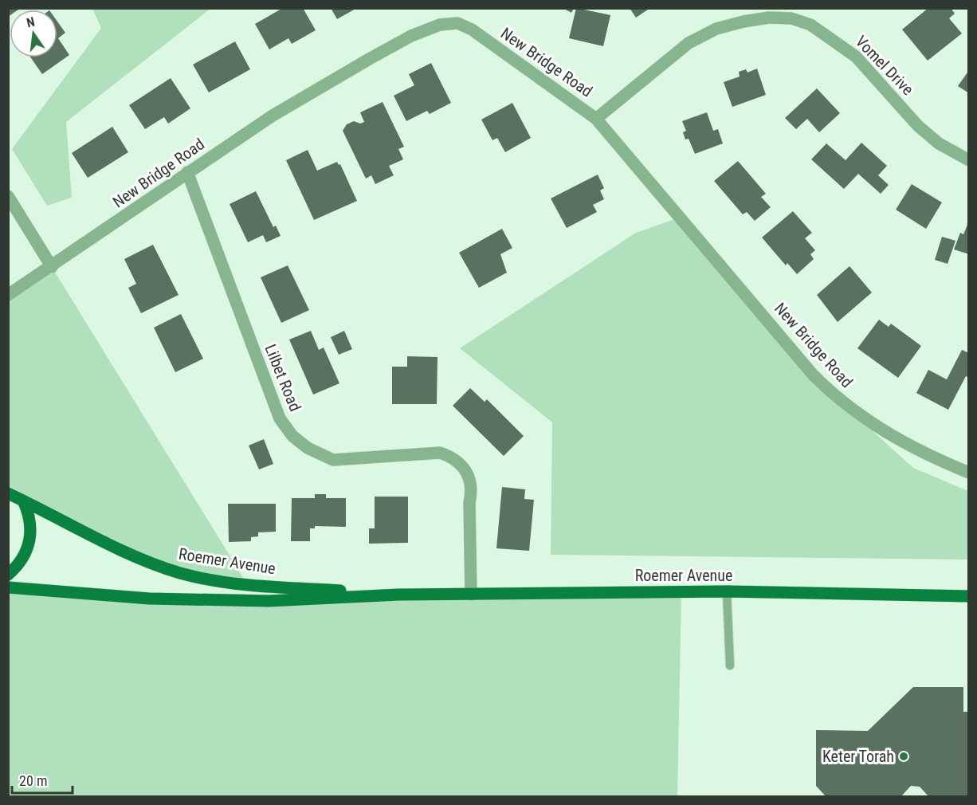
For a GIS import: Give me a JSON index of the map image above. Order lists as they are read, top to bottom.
{
  "streets": {
    "main road": ["Roemer Avenue"],
    "street": ["New Bridge Road", "Vomel Drive", "Lilbet Road"]
  },
  "crossings": [
    ["New Bridge Road", "Vomel Drive"],
    ["New Bridge Road", "Lilbet Road"],
    ["Lilbet Road", "Roemer Avenue"]
  ],
  "places": ["Keter Torah"],
  "scale_bar": "20 m",
  "north": "top"
}
